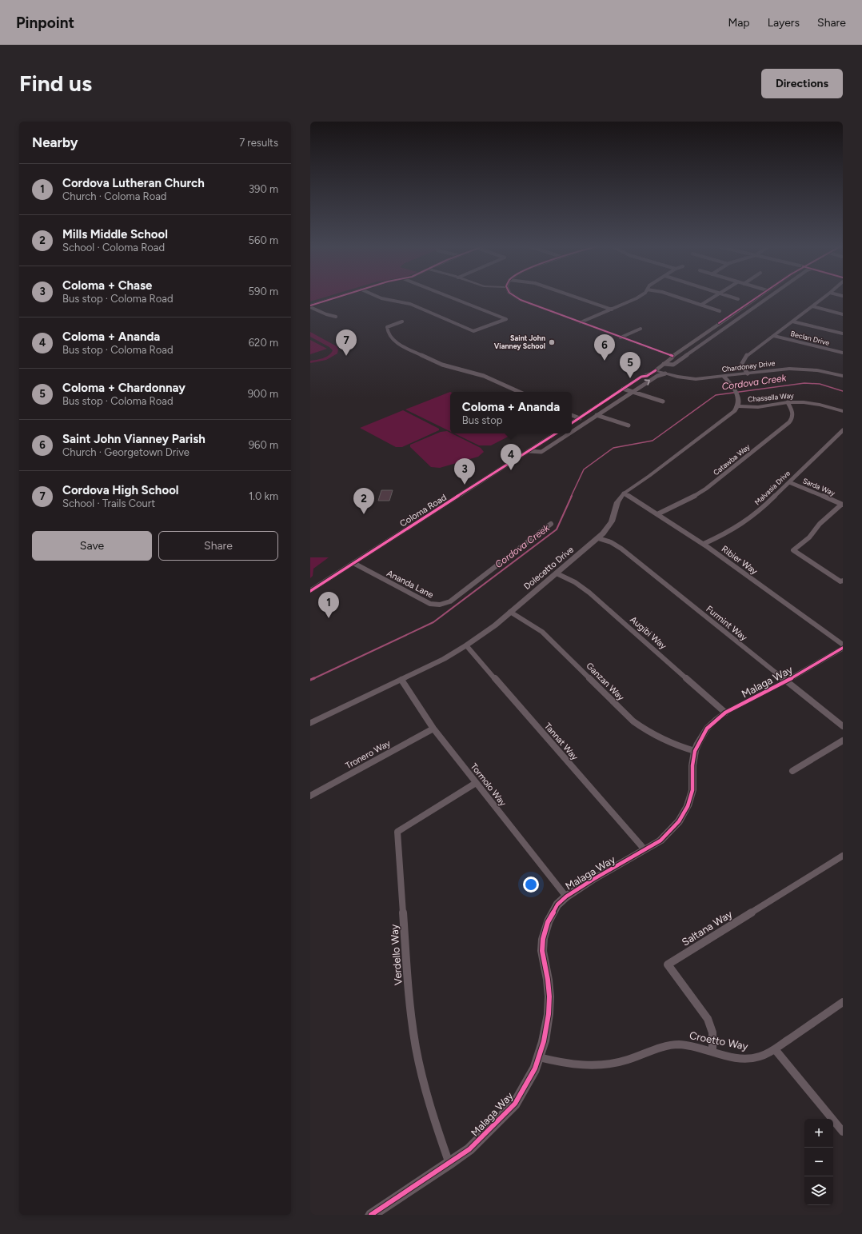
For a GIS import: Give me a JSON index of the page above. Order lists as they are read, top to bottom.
{
  "streets": {
    "main road": ["Coloma Road"],
    "street": [
      "Beclan Drive",
      "Chardonay Drive",
      "Chassella Way",
      "Catawba Way",
      "Sarda Way",
      "Malvasia Drive",
      "Ribier Way",
      "Dolecetto Drive",
      "Ananda Lane",
      "Furmint Way",
      "Augibi Way",
      "Ganzan Way",
      "Malaga Way",
      "Tannat Way",
      "Tronero Way",
      "Tormolo Way",
      "Saltana Way",
      "Verdello Way",
      "Croetto Way"
    ]
  },
  "crossings": [
    ["Chardonay Drive", "Coloma Road"],
    ["Chassella Way", "Catawba Way"],
    ["Chassella Way", "Dolecetto Drive"],
    ["Catawba Way", "Ribier Way"],
    ["Sarda Way", "Malvasia Drive"],
    ["Malvasia Drive", "Ribier Way"],
    ["Coloma Road", "Ananda Lane"],
    ["Ribier Way", "Dolecetto Drive"],
    ["Dolecetto Drive", "Furmint Way"],
    ["Dolecetto Drive", "Augibi Way"],
    ["Dolecetto Drive", "Ganzan Way"],
    ["Dolecetto Drive", "Tannat Way"],
    ["Dolecetto Drive", "Tormolo Way"],
    ["Furmint Way", "Malaga Way"],
    ["Augibi Way", "Malaga Way"],
    ["Ganzan Way", "Malaga Way"],
    ["Malaga Way", "Tannat Way"],
    ["Malaga Way", "Tormolo Way"],
    ["Malaga Way", "Verdello Way"],
    ["Malaga Way", "Croetto Way"],
    ["Tronero Way", "Tormolo Way"],
    ["Tormolo Way", "Verdello Way"],
    ["Saltana Way", "Croetto Way"]
  ],
  "water": ["Cordova Creek"],
  "places": ["Saint John Vianney School"],
  "page": {
    "header": "Pinpoint",
    "nav": ["Map", "Layers", "Share"],
    "buttons": [
      "Directions",
      ["Save", "Share"]
    ],
    "title": "Find us",
    "heading": ["Nearby", "7 results"],
    "list": [
      {
        "mark": "1",
        "name": "Cordova Lutheran Church",
        "note": "Church · Coloma Road",
        "value": "390 m"
      },
      {
        "mark": "2",
        "name": "Mills Middle School",
        "note": "School · Coloma Road",
        "value": "560 m"
      },
      {
        "mark": "3",
        "name": "Coloma + Chase",
        "note": "Bus stop · Coloma Road",
        "value": "590 m"
      },
      {
        "mark": "4",
        "name": "Coloma + Ananda",
        "note": "Bus stop · Coloma Road",
        "value": "620 m"
      },
      {
        "mark": "5",
        "name": "Coloma + Chardonnay",
        "note": "Bus stop · Coloma Road",
        "value": "900 m"
      },
      {
        "mark": "6",
        "name": "Saint John Vianney Parish",
        "note": "Church · Georgetown Drive",
        "value": "960 m"
      },
      {
        "mark": "7",
        "name": "Cordova High School",
        "note": "School · Trails Court",
        "value": "1.0 km"
      }
    ],
    "pins": [
      "7",
      "6",
      "5",
      "4",
      "3",
      "2",
      "1"
    ],
    "popup": ["Coloma + Ananda", "Bus stop"],
    "map_buttons": ["+", "−"]
  }
}
